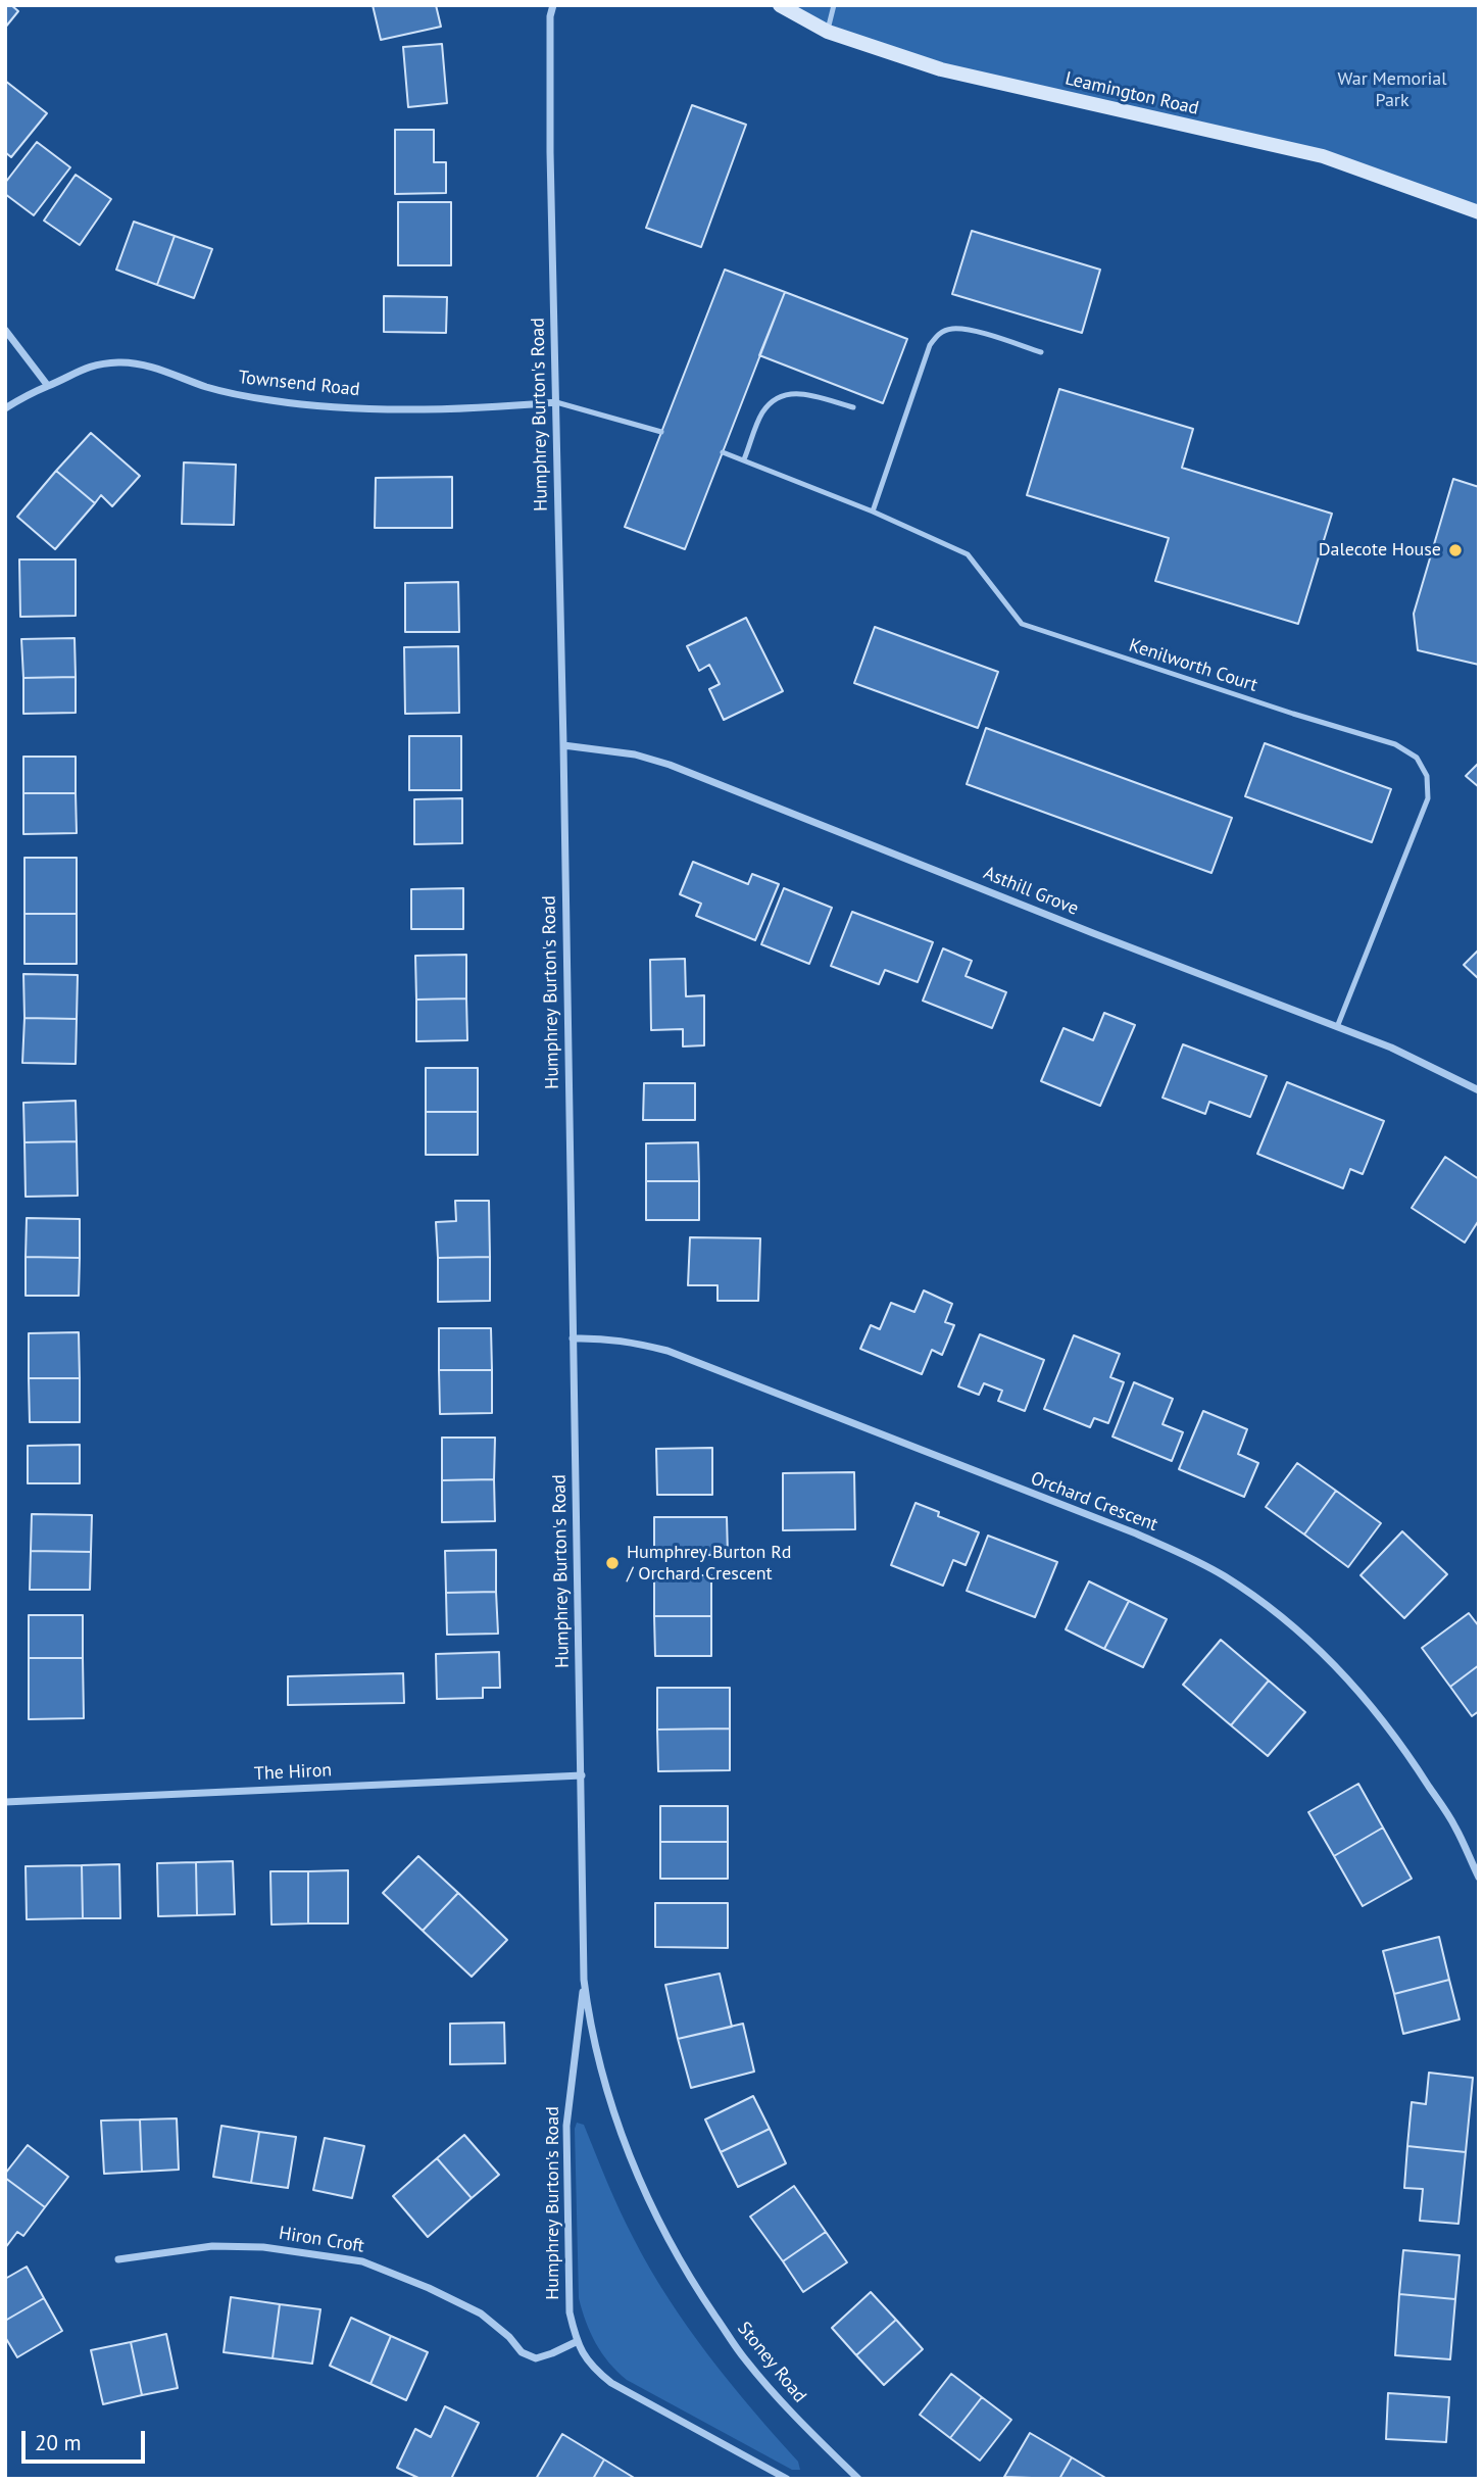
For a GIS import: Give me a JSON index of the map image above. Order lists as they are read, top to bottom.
{
  "streets": {
    "main road": ["Leamington Road"],
    "street": [
      "Townsend Road",
      "Humphrey Burton's Road",
      "Asthill Grove",
      "Orchard Crescent",
      "The Hiron",
      "Hiron Croft",
      "Stoney Road"
    ],
    "lane": ["Kenilworth Court"]
  },
  "crossings": [
    ["Townsend Road", "Humphrey Burton's Road"],
    ["Humphrey Burton's Road", "Asthill Grove"],
    ["Humphrey Burton's Road", "Orchard Crescent"],
    ["Humphrey Burton's Road", "The Hiron"],
    ["Humphrey Burton's Road", "Hiron Croft"],
    ["Humphrey Burton's Road", "Stoney Road"],
    ["Kenilworth Court", "Asthill Grove"]
  ],
  "parks": ["War Memorial Park"],
  "places": ["Dalecote House", "Humphrey Burton Rd / Orchard Crescent"],
  "scale_bar": "20 m"
}
